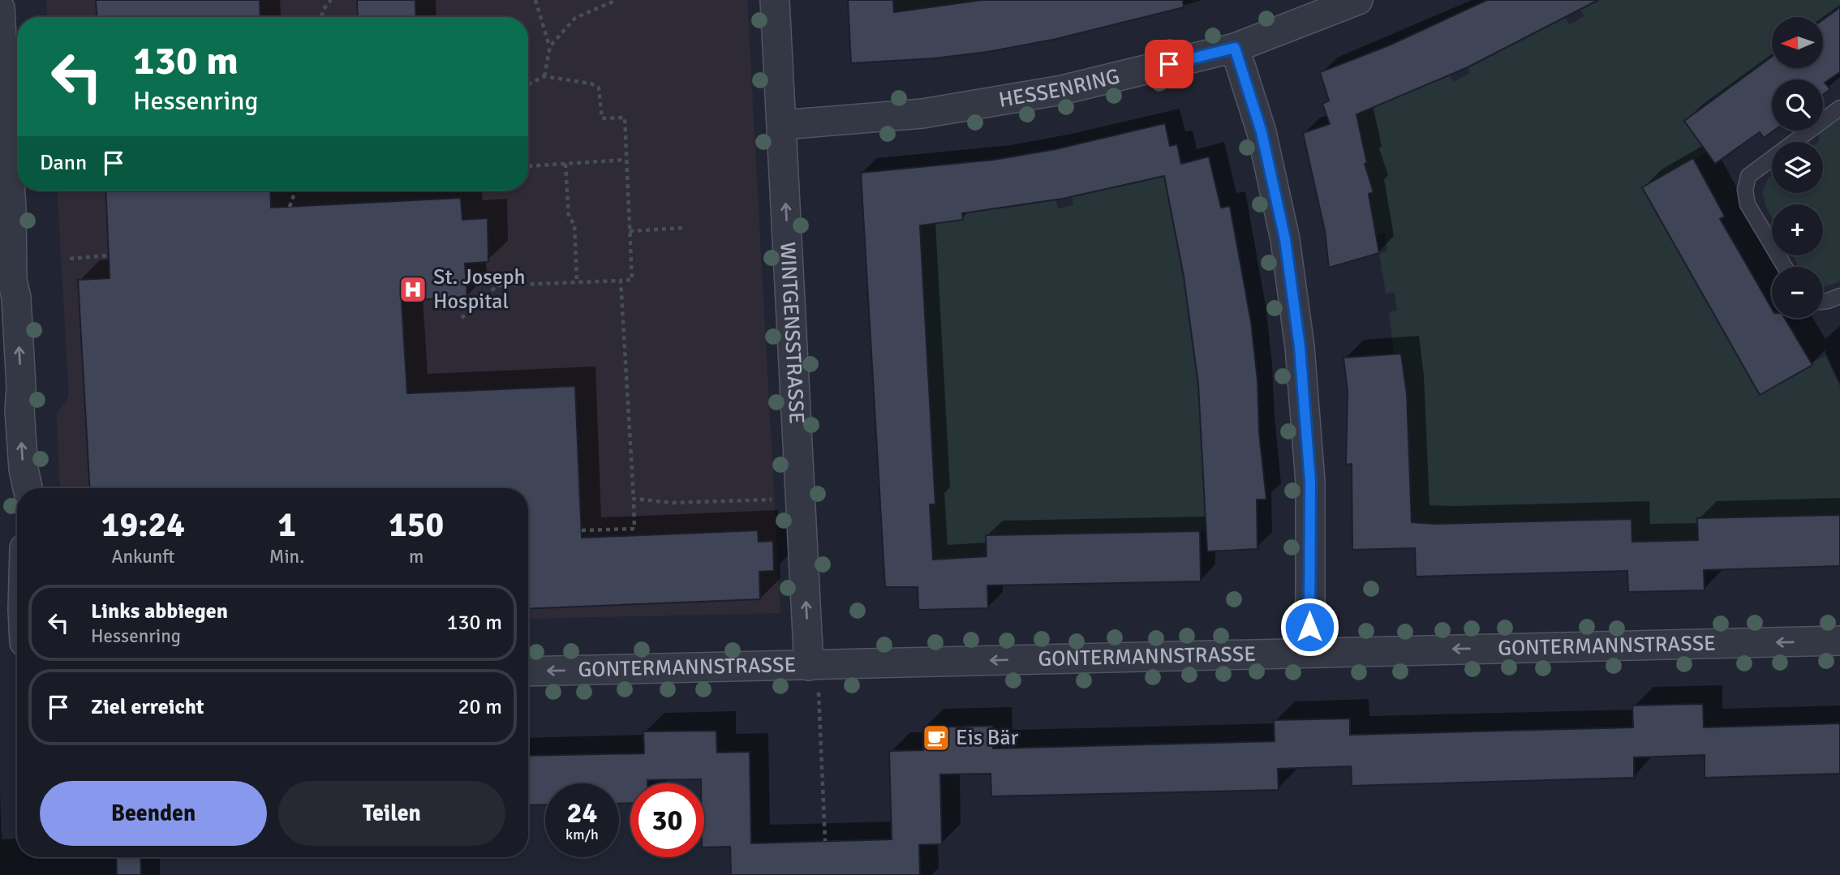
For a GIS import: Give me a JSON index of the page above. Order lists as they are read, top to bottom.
{
  "streets": {
    "street": ["HESSENRING", "WINTGENSSTRASSE", "GONTERMANNSTRASSE"]
  },
  "crossings": [
    ["HESSENRING", "WINTGENSSTRASSE"],
    ["WINTGENSSTRASSE", "GONTERMANNSTRASSE"]
  ],
  "one_way": ["WINTGENSSTRASSE", "GONTERMANNSTRASSE"],
  "places": {
    "hospital": ["St. Joseph Hospital"],
    "cafe": ["Eis Bär"]
  },
  "north": "left",
  "page": {
    "map_buttons": ["+", "−"],
    "turn": ["130 m", "Hessenring"],
    "then": "Dann",
    "eta": [
      "19:24",
      "Ankunft",
      "1",
      "Min.",
      "150",
      "m"
    ],
    "list": [
      {
        "name": "Links abbiegen",
        "note": "Hessenring",
        "value": "130 m"
      },
      {
        "name": "Ziel erreicht",
        "value": "20 m"
      }
    ],
    "buttons": ["Beenden", "Teilen"],
    "speed": "24 km/h",
    "limit": "30"
  }
}
